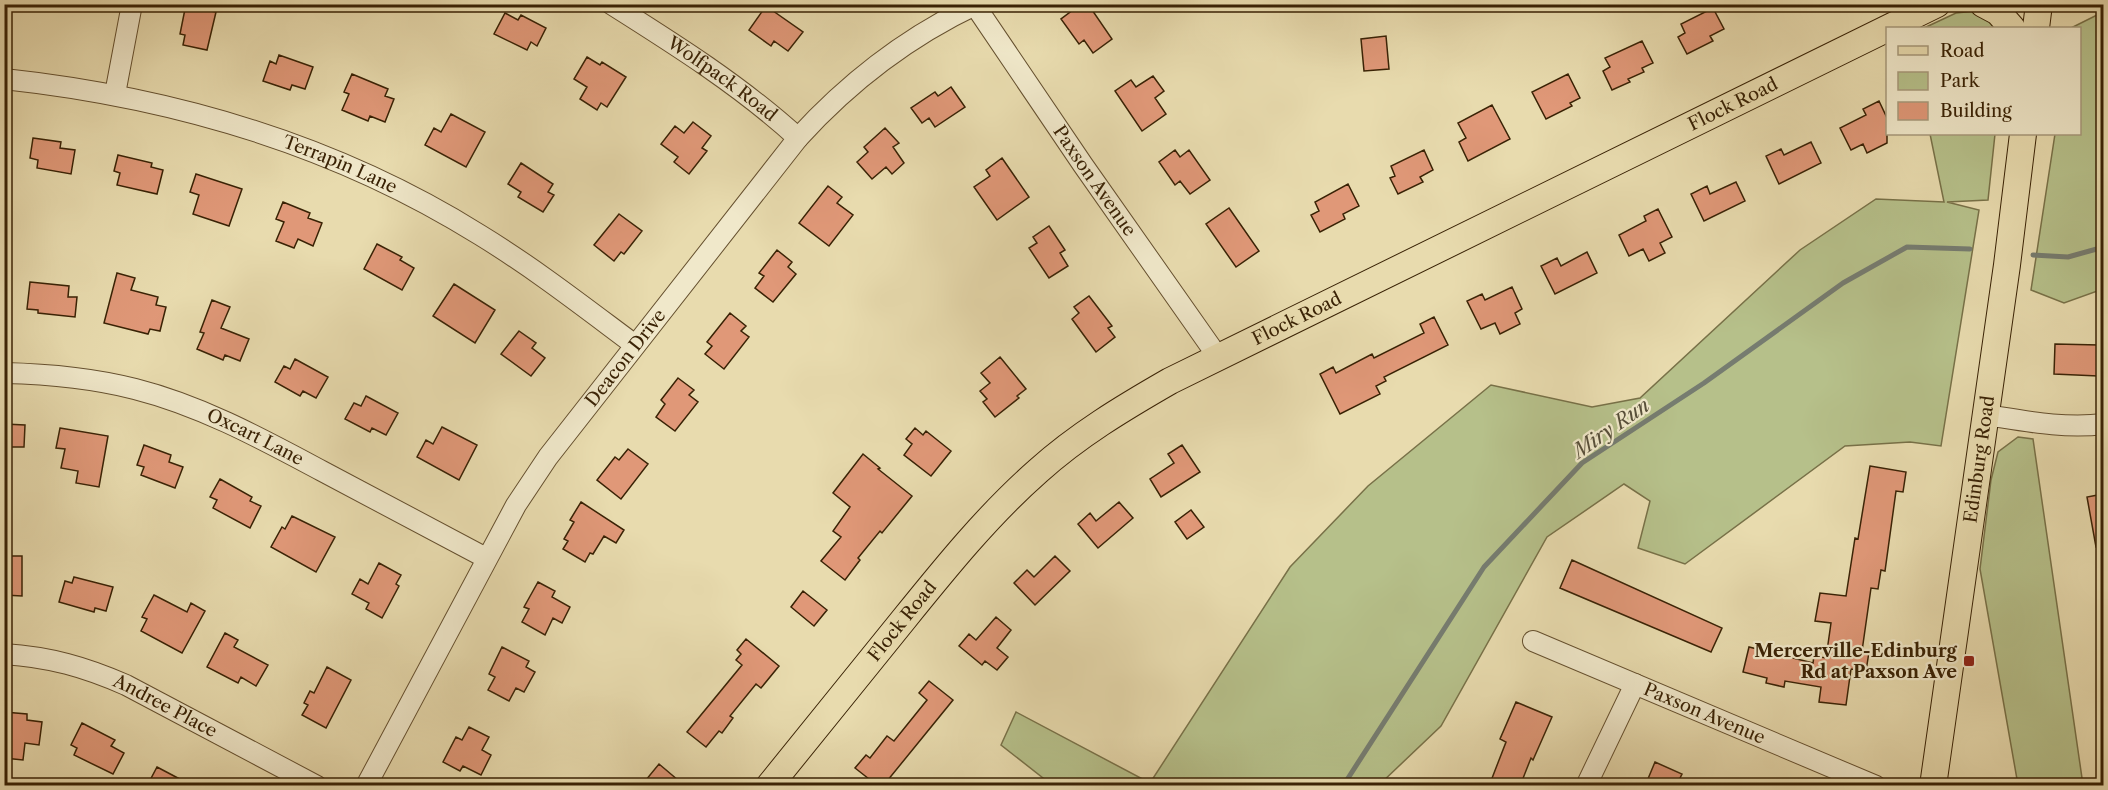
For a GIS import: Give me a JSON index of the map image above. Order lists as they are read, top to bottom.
{
  "streets": {
    "main road": ["Flock Road", "Edinburg Road"],
    "street": [
      "Wolfpack Road",
      "Terrapin Lane",
      "Paxson Avenue",
      "Deacon Drive",
      "Oxcart Lane",
      "Andree Place"
    ]
  },
  "crossings": [
    ["Wolfpack Road", "Deacon Drive"],
    ["Flock Road", "Paxson Avenue"],
    ["Terrapin Lane", "Deacon Drive"],
    ["Paxson Avenue", "Deacon Drive"],
    ["Deacon Drive", "Oxcart Lane"]
  ],
  "water": ["Miry Run"],
  "places": {
    "transit": ["Mercerville-Edinburg Rd at Paxson Ave"]
  },
  "legend": ["Road", "Park", "Building"]
}
